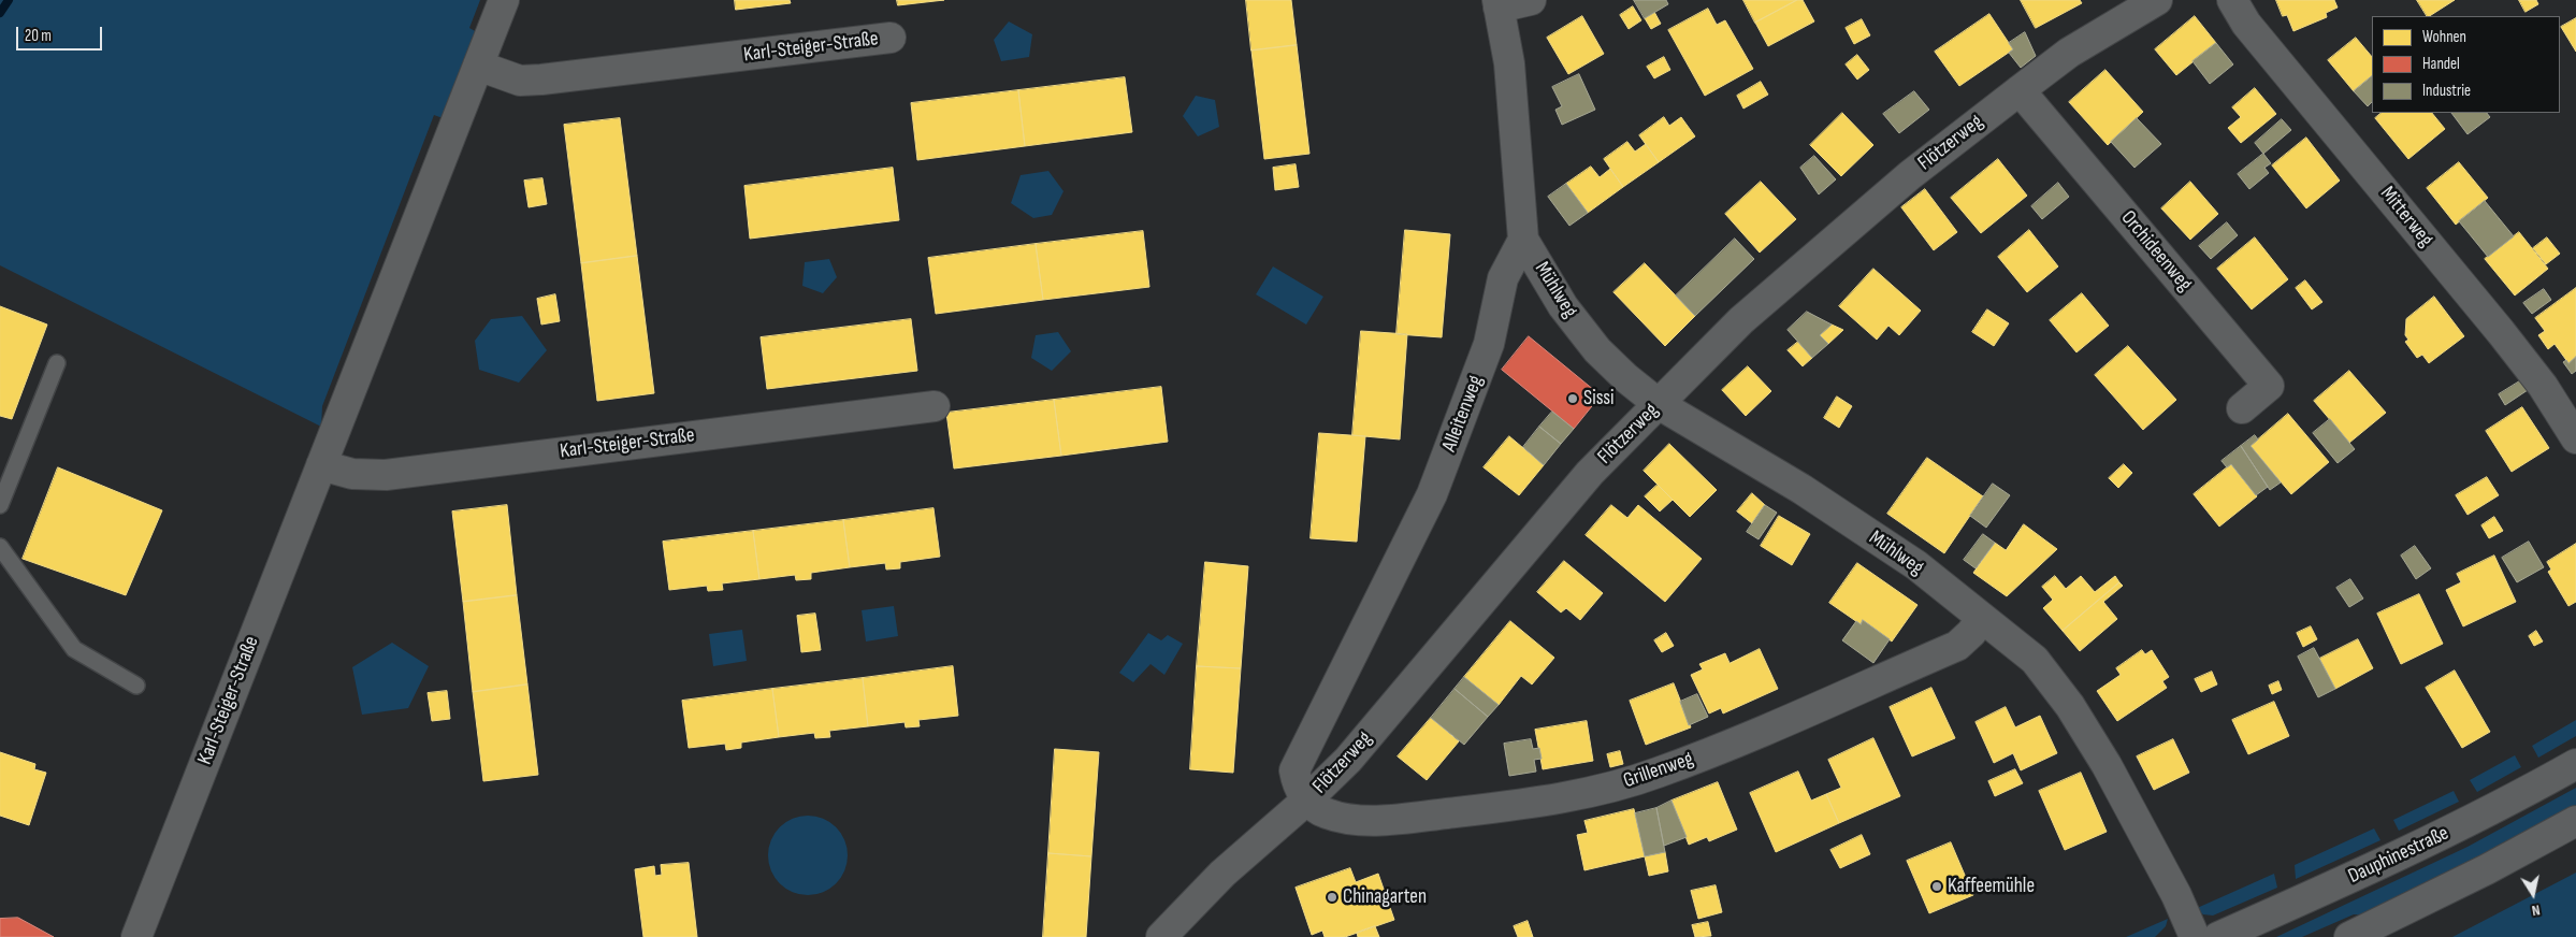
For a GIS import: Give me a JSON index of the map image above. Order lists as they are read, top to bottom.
{
  "streets": {
    "street": [
      "Karl-Steiger-Straße",
      "Flötzerweg",
      "Mitterweg",
      "Orchideenweg",
      "Mühlweg",
      "Alleitenweg",
      "Grillenweg",
      "Dauphinestraße"
    ]
  },
  "crossings": [
    ["Flötzerweg", "Orchideenweg"],
    ["Flötzerweg", "Mühlweg"],
    ["Flötzerweg", "Alleitenweg"],
    ["Flötzerweg", "Grillenweg"],
    ["Mühlweg", "Alleitenweg"],
    ["Mühlweg", "Grillenweg"],
    ["Alleitenweg", "Grillenweg"]
  ],
  "places": ["Sissi", "Kaffeemühle", "Chinagarten"],
  "legend": ["Wohnen", "Handel", "Industrie"],
  "scale_bar": "20 m",
  "north": "bottom"
}
